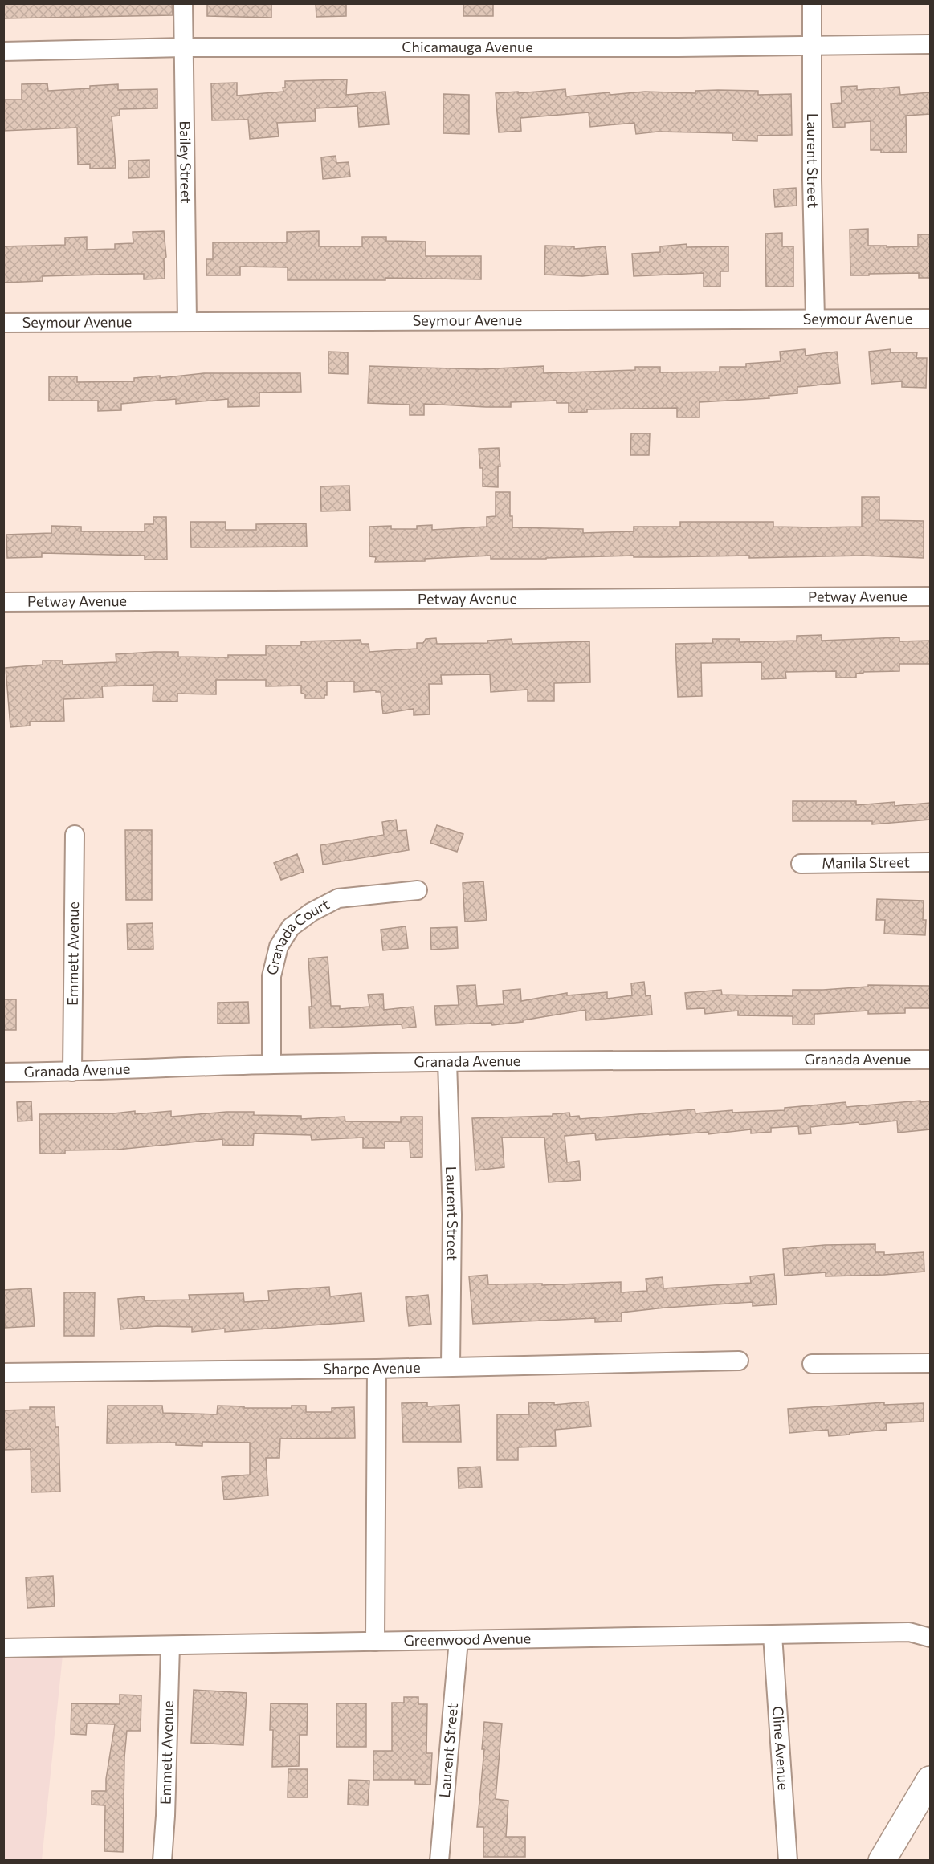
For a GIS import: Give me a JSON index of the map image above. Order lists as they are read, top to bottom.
{
  "streets": {
    "street": [
      "Chicamauga Avenue",
      "Laurent Street",
      "Bailey Street",
      "Seymour Avenue",
      "Petway Avenue",
      "Manila Street",
      "Granada Court",
      "Emmett Avenue",
      "Granada Avenue",
      "Sharpe Avenue",
      "Greenwood Avenue",
      "Cline Avenue"
    ]
  },
  "crossings": [
    ["Chicamauga Avenue", "Laurent Street"],
    ["Chicamauga Avenue", "Bailey Street"],
    ["Laurent Street", "Seymour Avenue"],
    ["Laurent Street", "Granada Avenue"],
    ["Laurent Street", "Sharpe Avenue"],
    ["Laurent Street", "Greenwood Avenue"],
    ["Bailey Street", "Seymour Avenue"],
    ["Granada Court", "Granada Avenue"],
    ["Emmett Avenue", "Granada Avenue"],
    ["Emmett Avenue", "Greenwood Avenue"],
    ["Greenwood Avenue", "Cline Avenue"]
  ]
}
